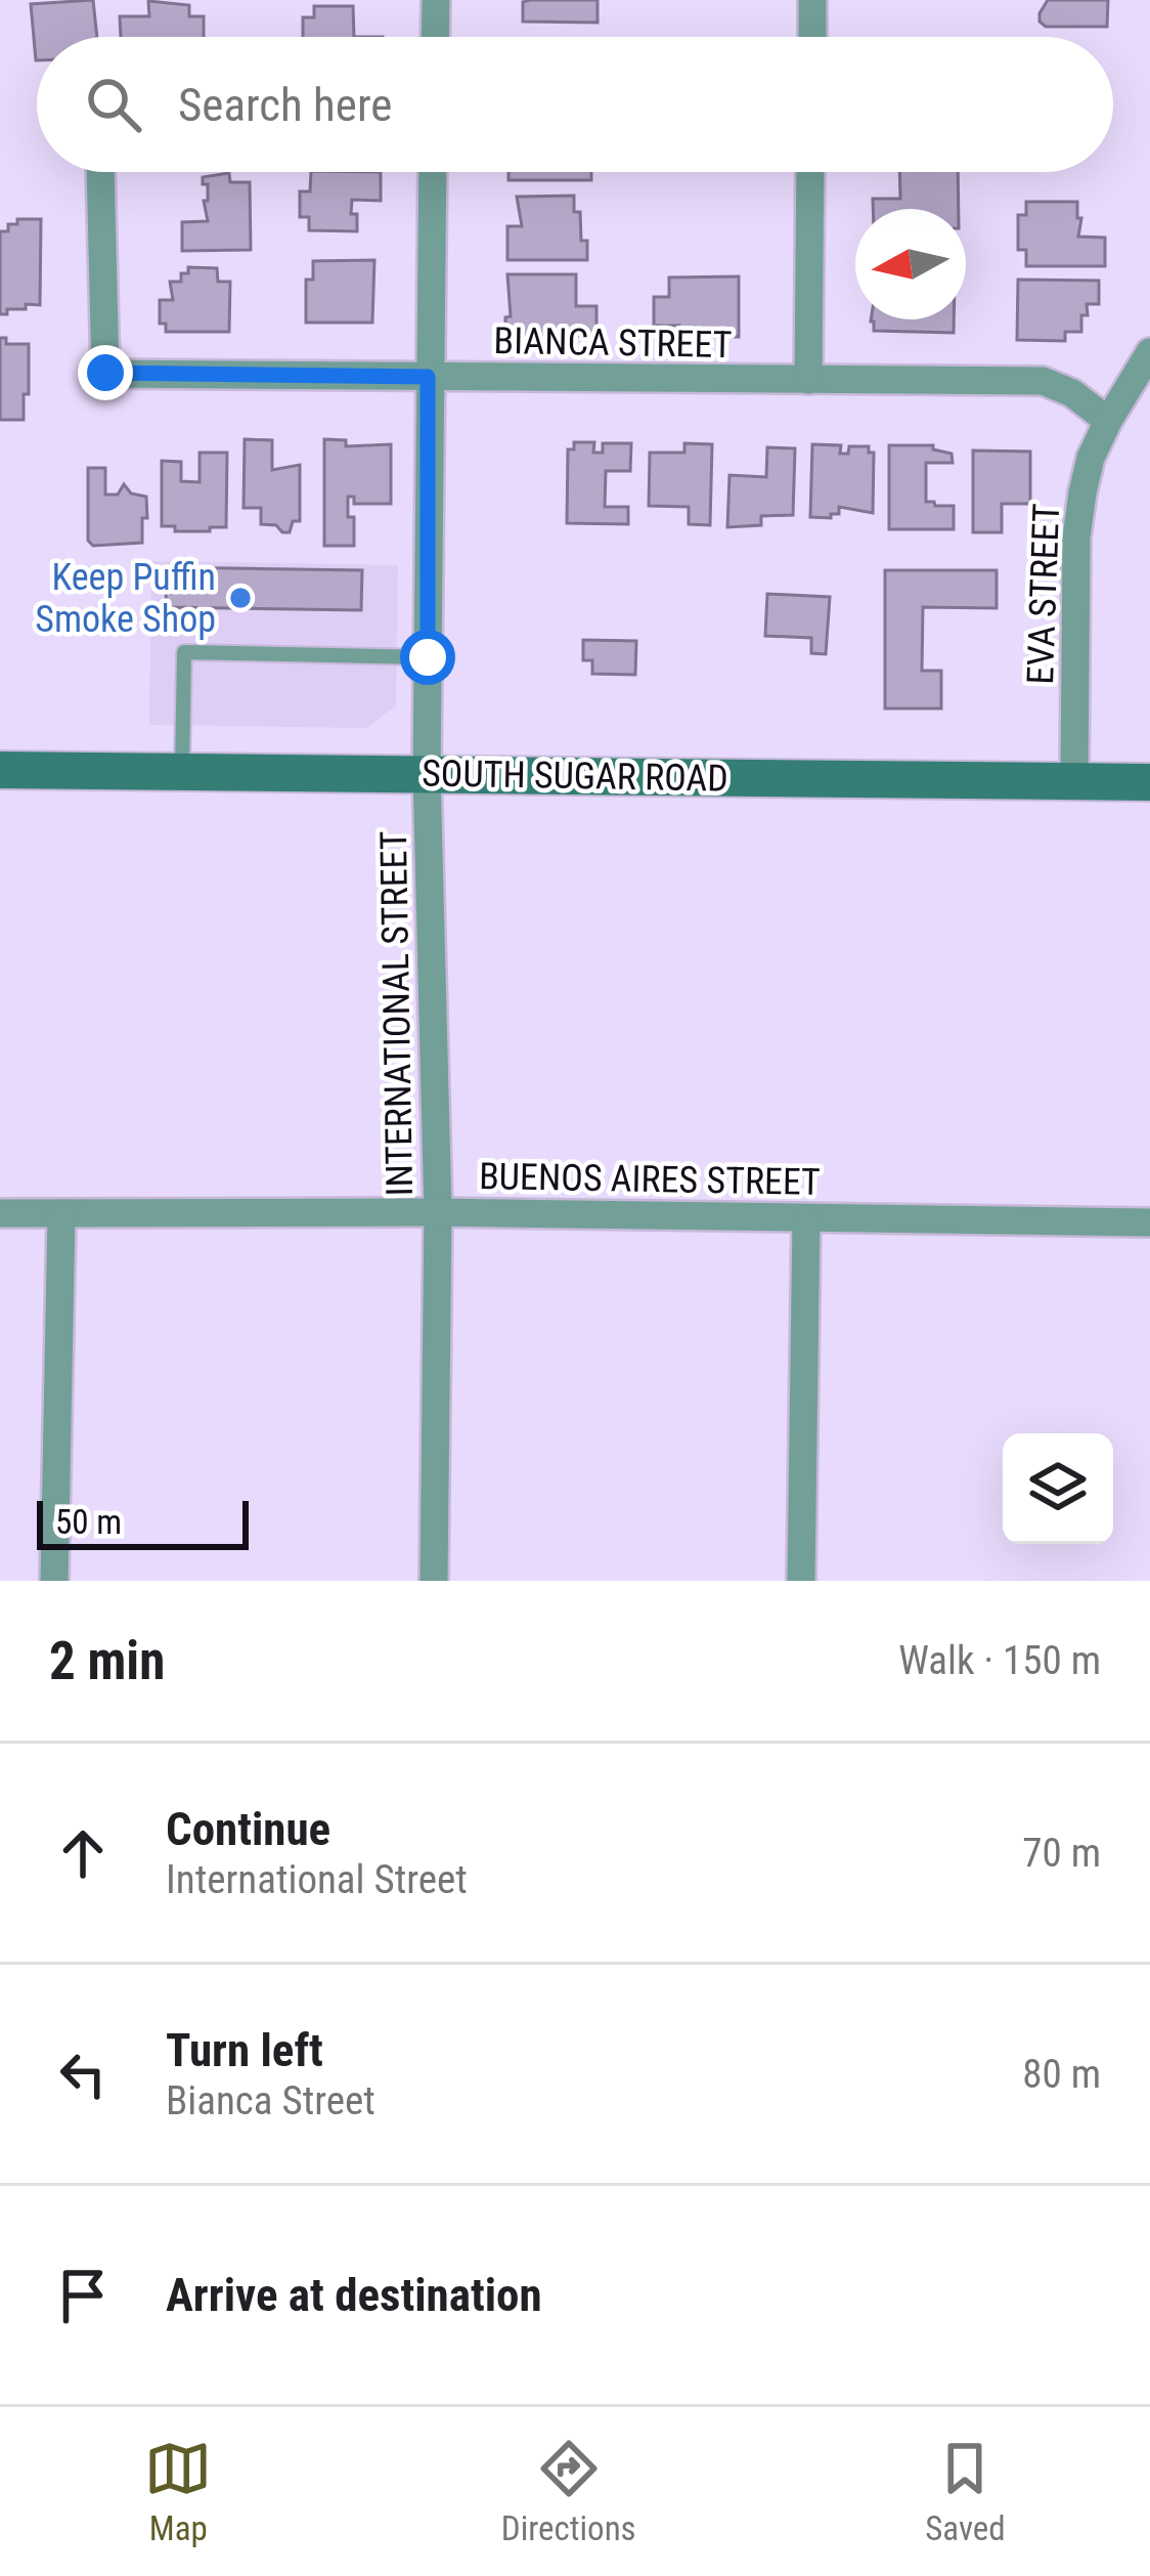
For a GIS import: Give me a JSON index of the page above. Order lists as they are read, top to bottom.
{
  "streets": {
    "main road": ["SOUTH SUGAR ROAD"],
    "street": [
      "BIANCA STREET",
      "EVA STREET",
      "INTERNATIONAL STREET",
      "BUENOS AIRES STREET"
    ]
  },
  "crossings": [
    ["BIANCA STREET", "EVA STREET"],
    ["BIANCA STREET", "INTERNATIONAL STREET"],
    ["EVA STREET", "SOUTH SUGAR ROAD"],
    ["SOUTH SUGAR ROAD", "INTERNATIONAL STREET"],
    ["INTERNATIONAL STREET", "BUENOS AIRES STREET"]
  ],
  "places": ["Keep Puffin Smoke Shop"],
  "scale_bar": "50 m",
  "north": "left",
  "page": {
    "search": "Search here",
    "scale": "50 m",
    "heading": ["2 min", "Walk · 150 m"],
    "list": [
      ["Continue", "International Street", "70 m"],
      ["Turn left", "Bianca Street", "80 m"],
      "Arrive at destination"
    ],
    "nav": ["Map", "Directions", "Saved"]
  }
}
